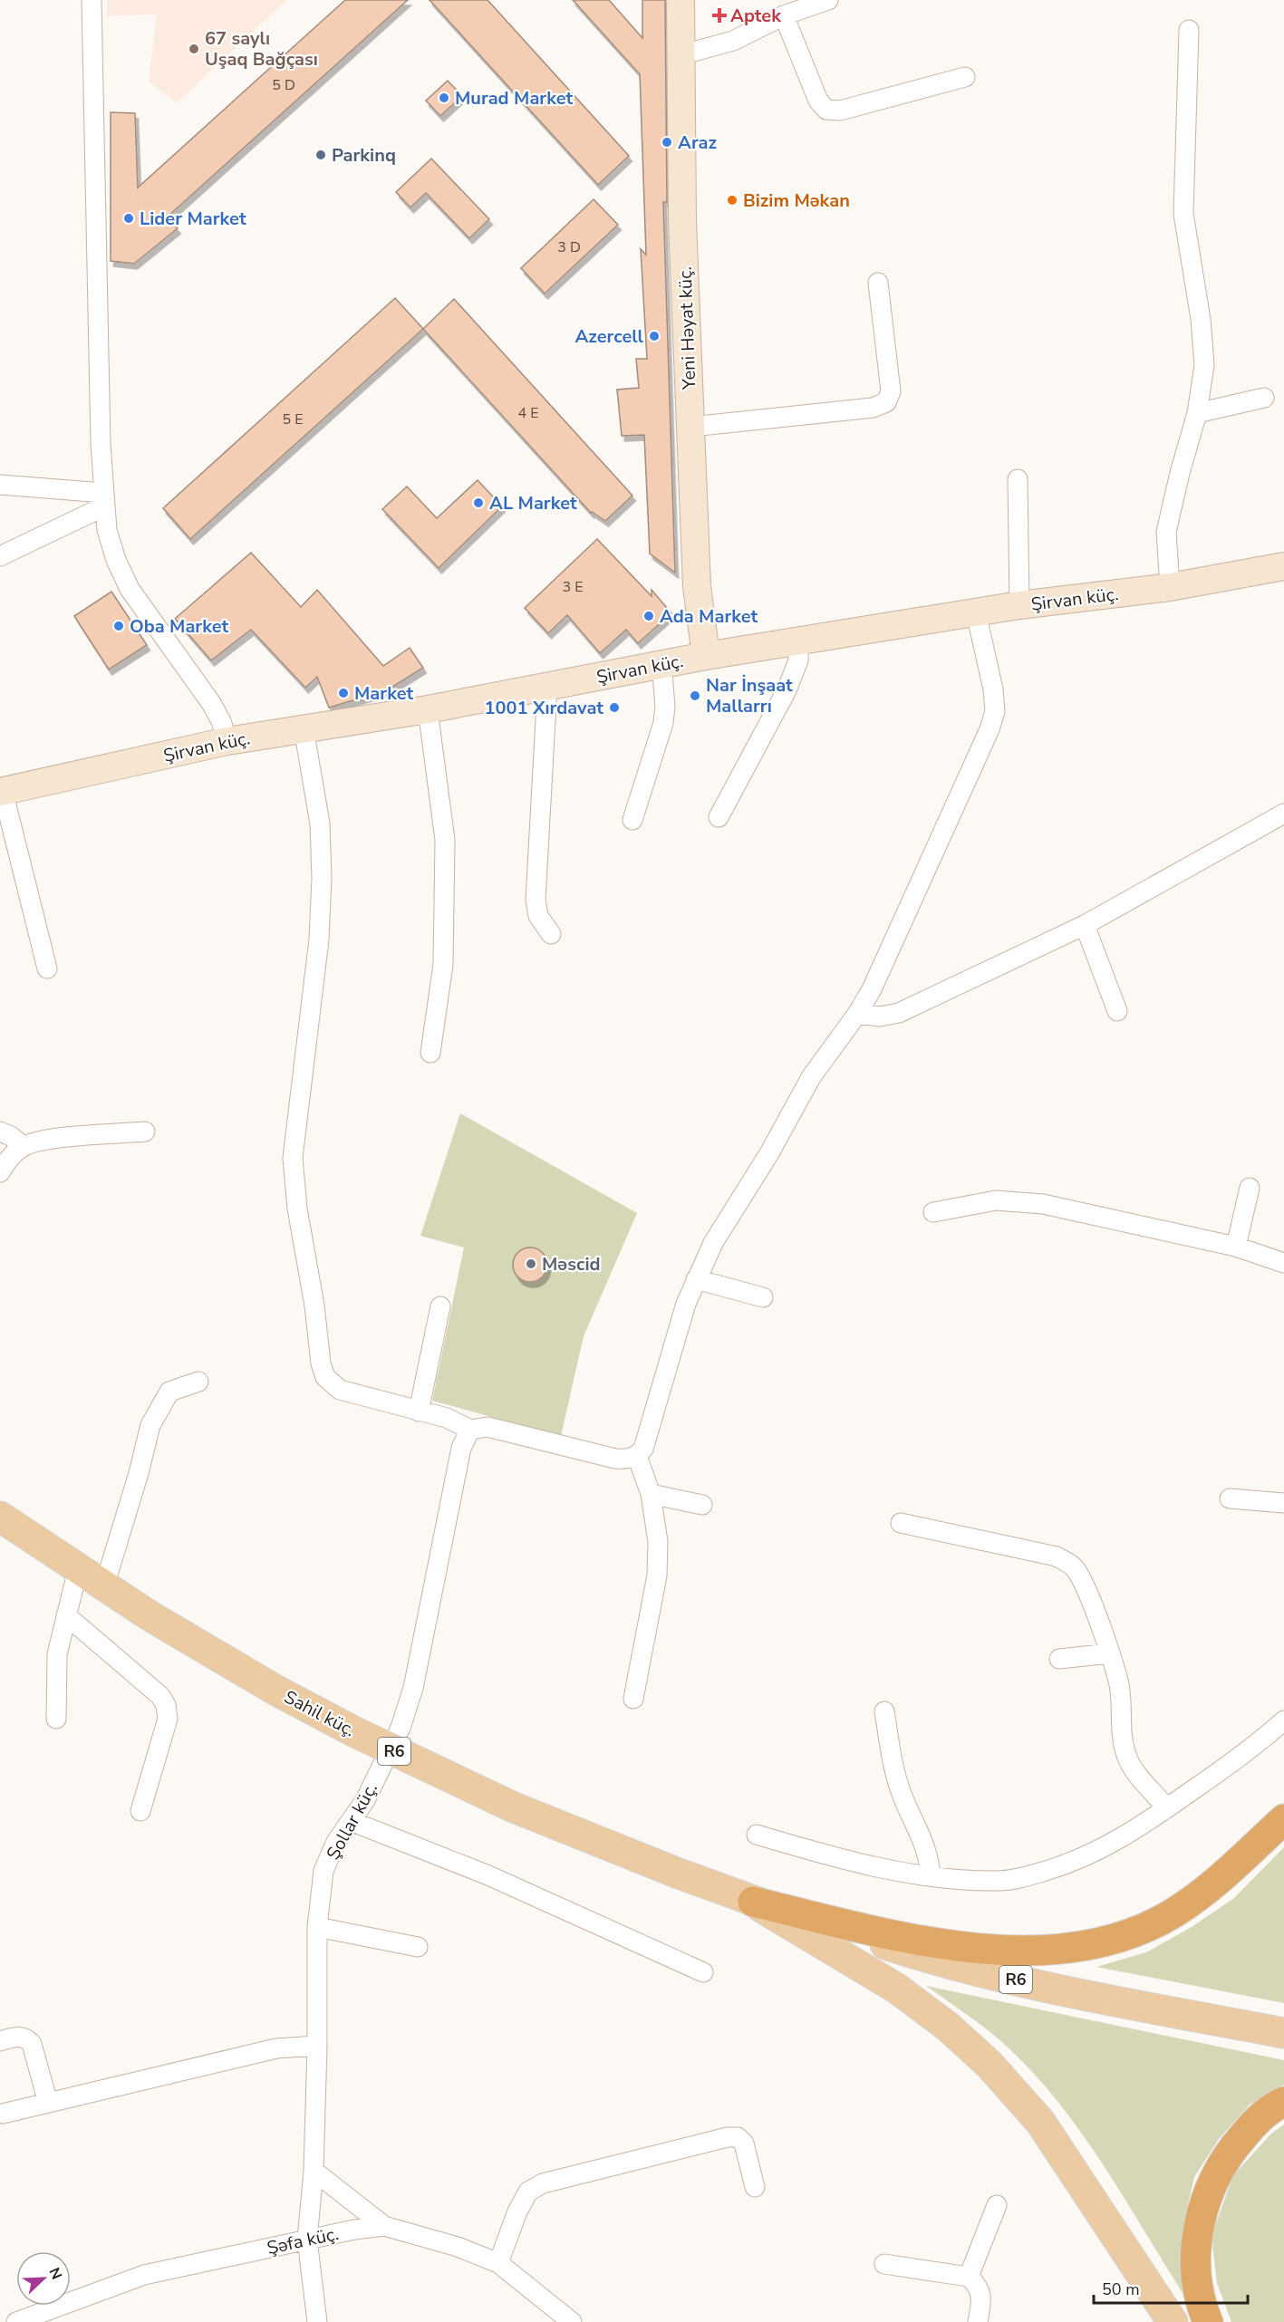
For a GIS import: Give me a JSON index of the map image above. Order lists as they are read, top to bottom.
{
  "streets": {
    "main road": ["Sahil küç.", "R6"],
    "street": [
      "Yeni Həyat küç.",
      "Şirvan küç.",
      "Şollar küç.",
      "Şəfa küç."
    ]
  },
  "crossings": [
    ["Yeni Həyat küç.", "Şirvan küç."],
    ["Sahil küç.", "R6"],
    ["Şollar küç.", "Şəfa küç."]
  ],
  "places": {
    "health": ["Aptek"],
    "other": [
      "67 saylı Uşaq Bağçası",
      "Murad Market",
      "Araz",
      "Parkinq",
      "Bizim Məkan",
      "Lider Market",
      "Azercell",
      "AL Market",
      "Ada Market",
      "Oba Market",
      "Market",
      "Nar İnşaat Mallarrı",
      "1001 Xırdavat",
      "Məscid"
    ]
  },
  "house_numbers": [
    "5 D",
    "3 D",
    "4 E",
    "5 E",
    "3 E"
  ],
  "scale_bar": "50 m",
  "north": "top right"
}
